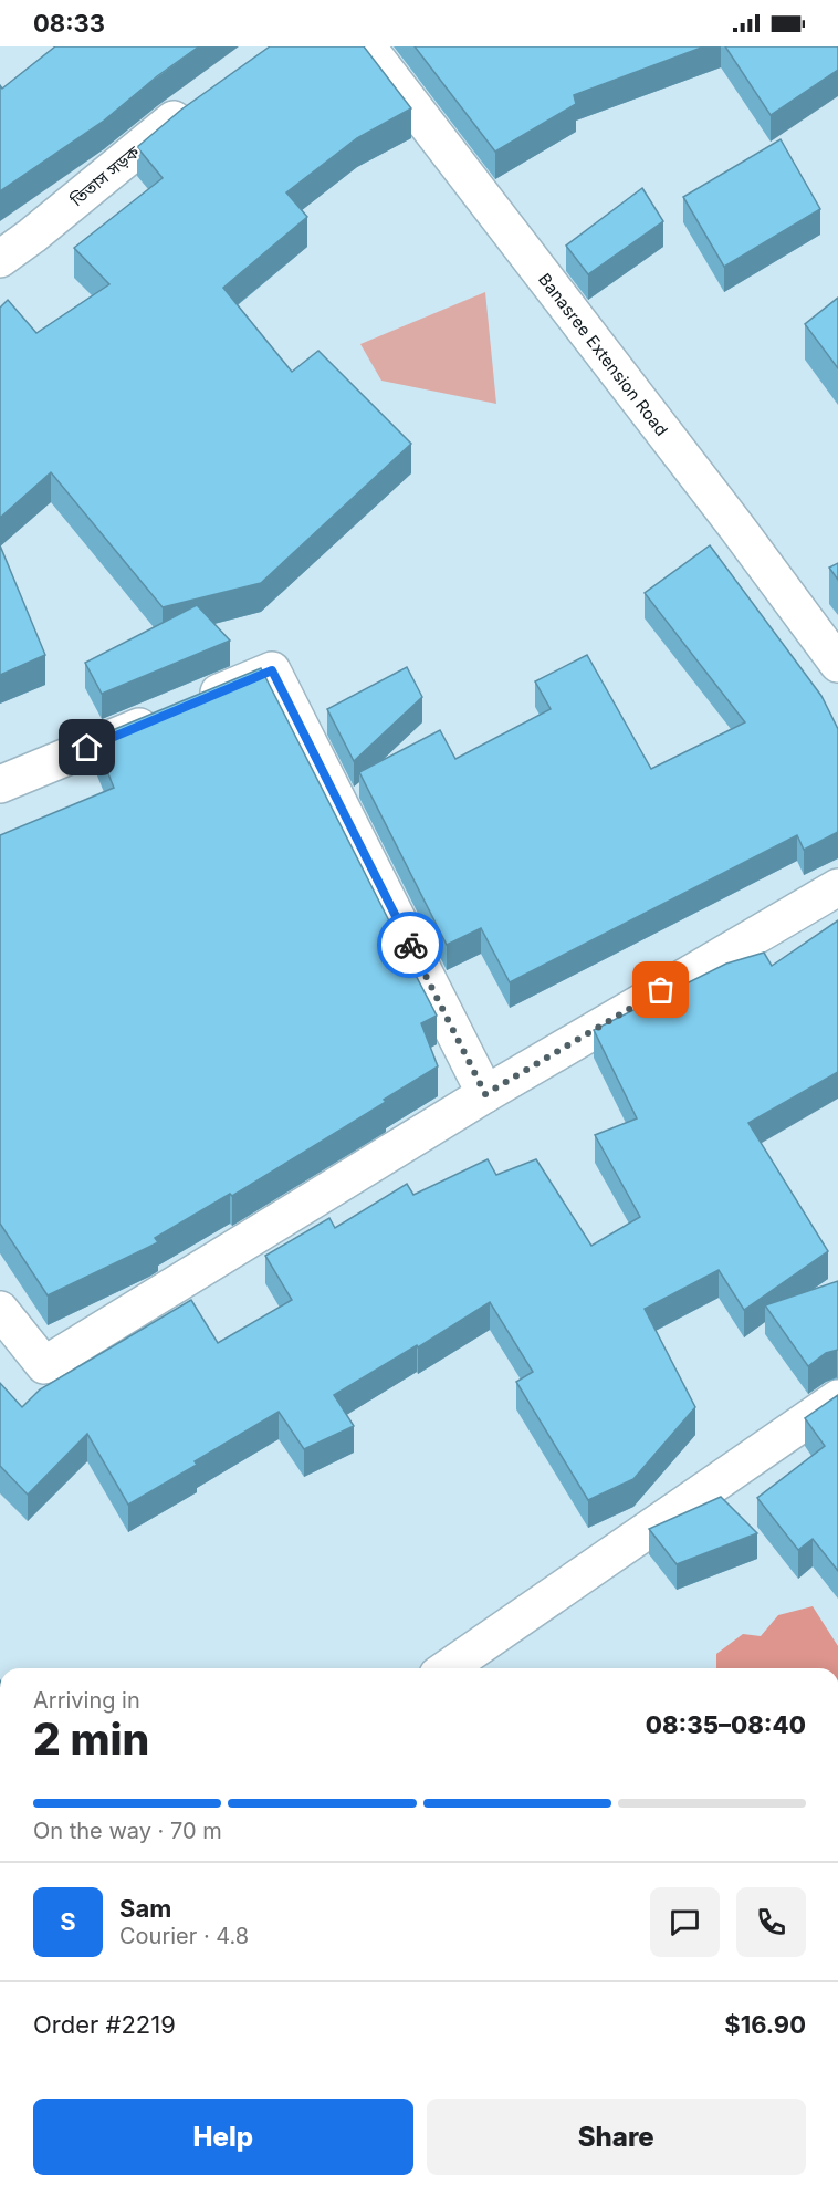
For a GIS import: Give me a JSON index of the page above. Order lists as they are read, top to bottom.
{
  "streets": {
    "street": ["তিতাস সড়ক", "Banasree Extension Road"]
  },
  "page": {
    "status": "08:33",
    "heading": ["2 min", "Arriving in", "08:35–08:40"],
    "panel": [
      "Sam",
      "Courier · 4.8",
      "Order #2219",
      "$16.90"
    ],
    "bar": "On the way · 70 m",
    "round": "S",
    "buttons": ["Help", "Share"]
  }
}
